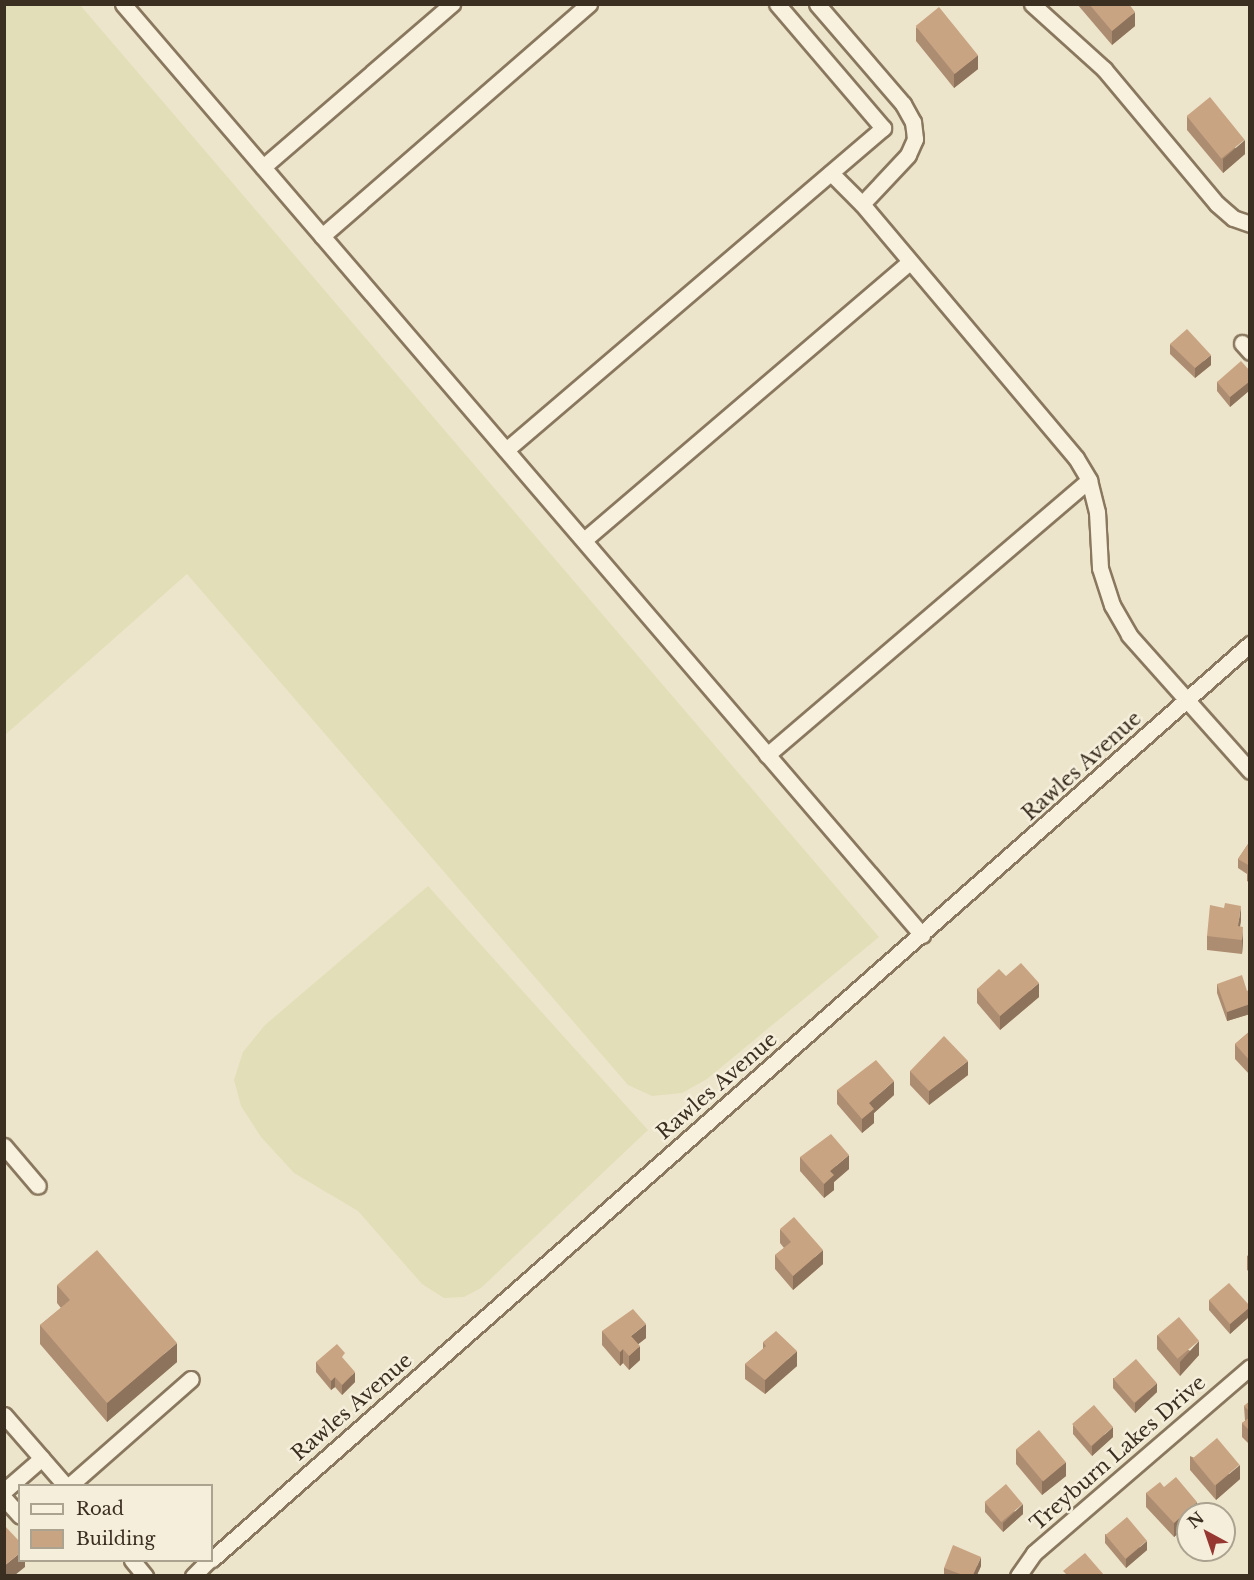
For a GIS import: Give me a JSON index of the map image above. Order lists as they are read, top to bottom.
{
  "streets": {
    "street": ["Rawles Avenue", "Treyburn Lakes Drive"]
  },
  "legend": ["Road", "Building"],
  "north": "top left"
}
